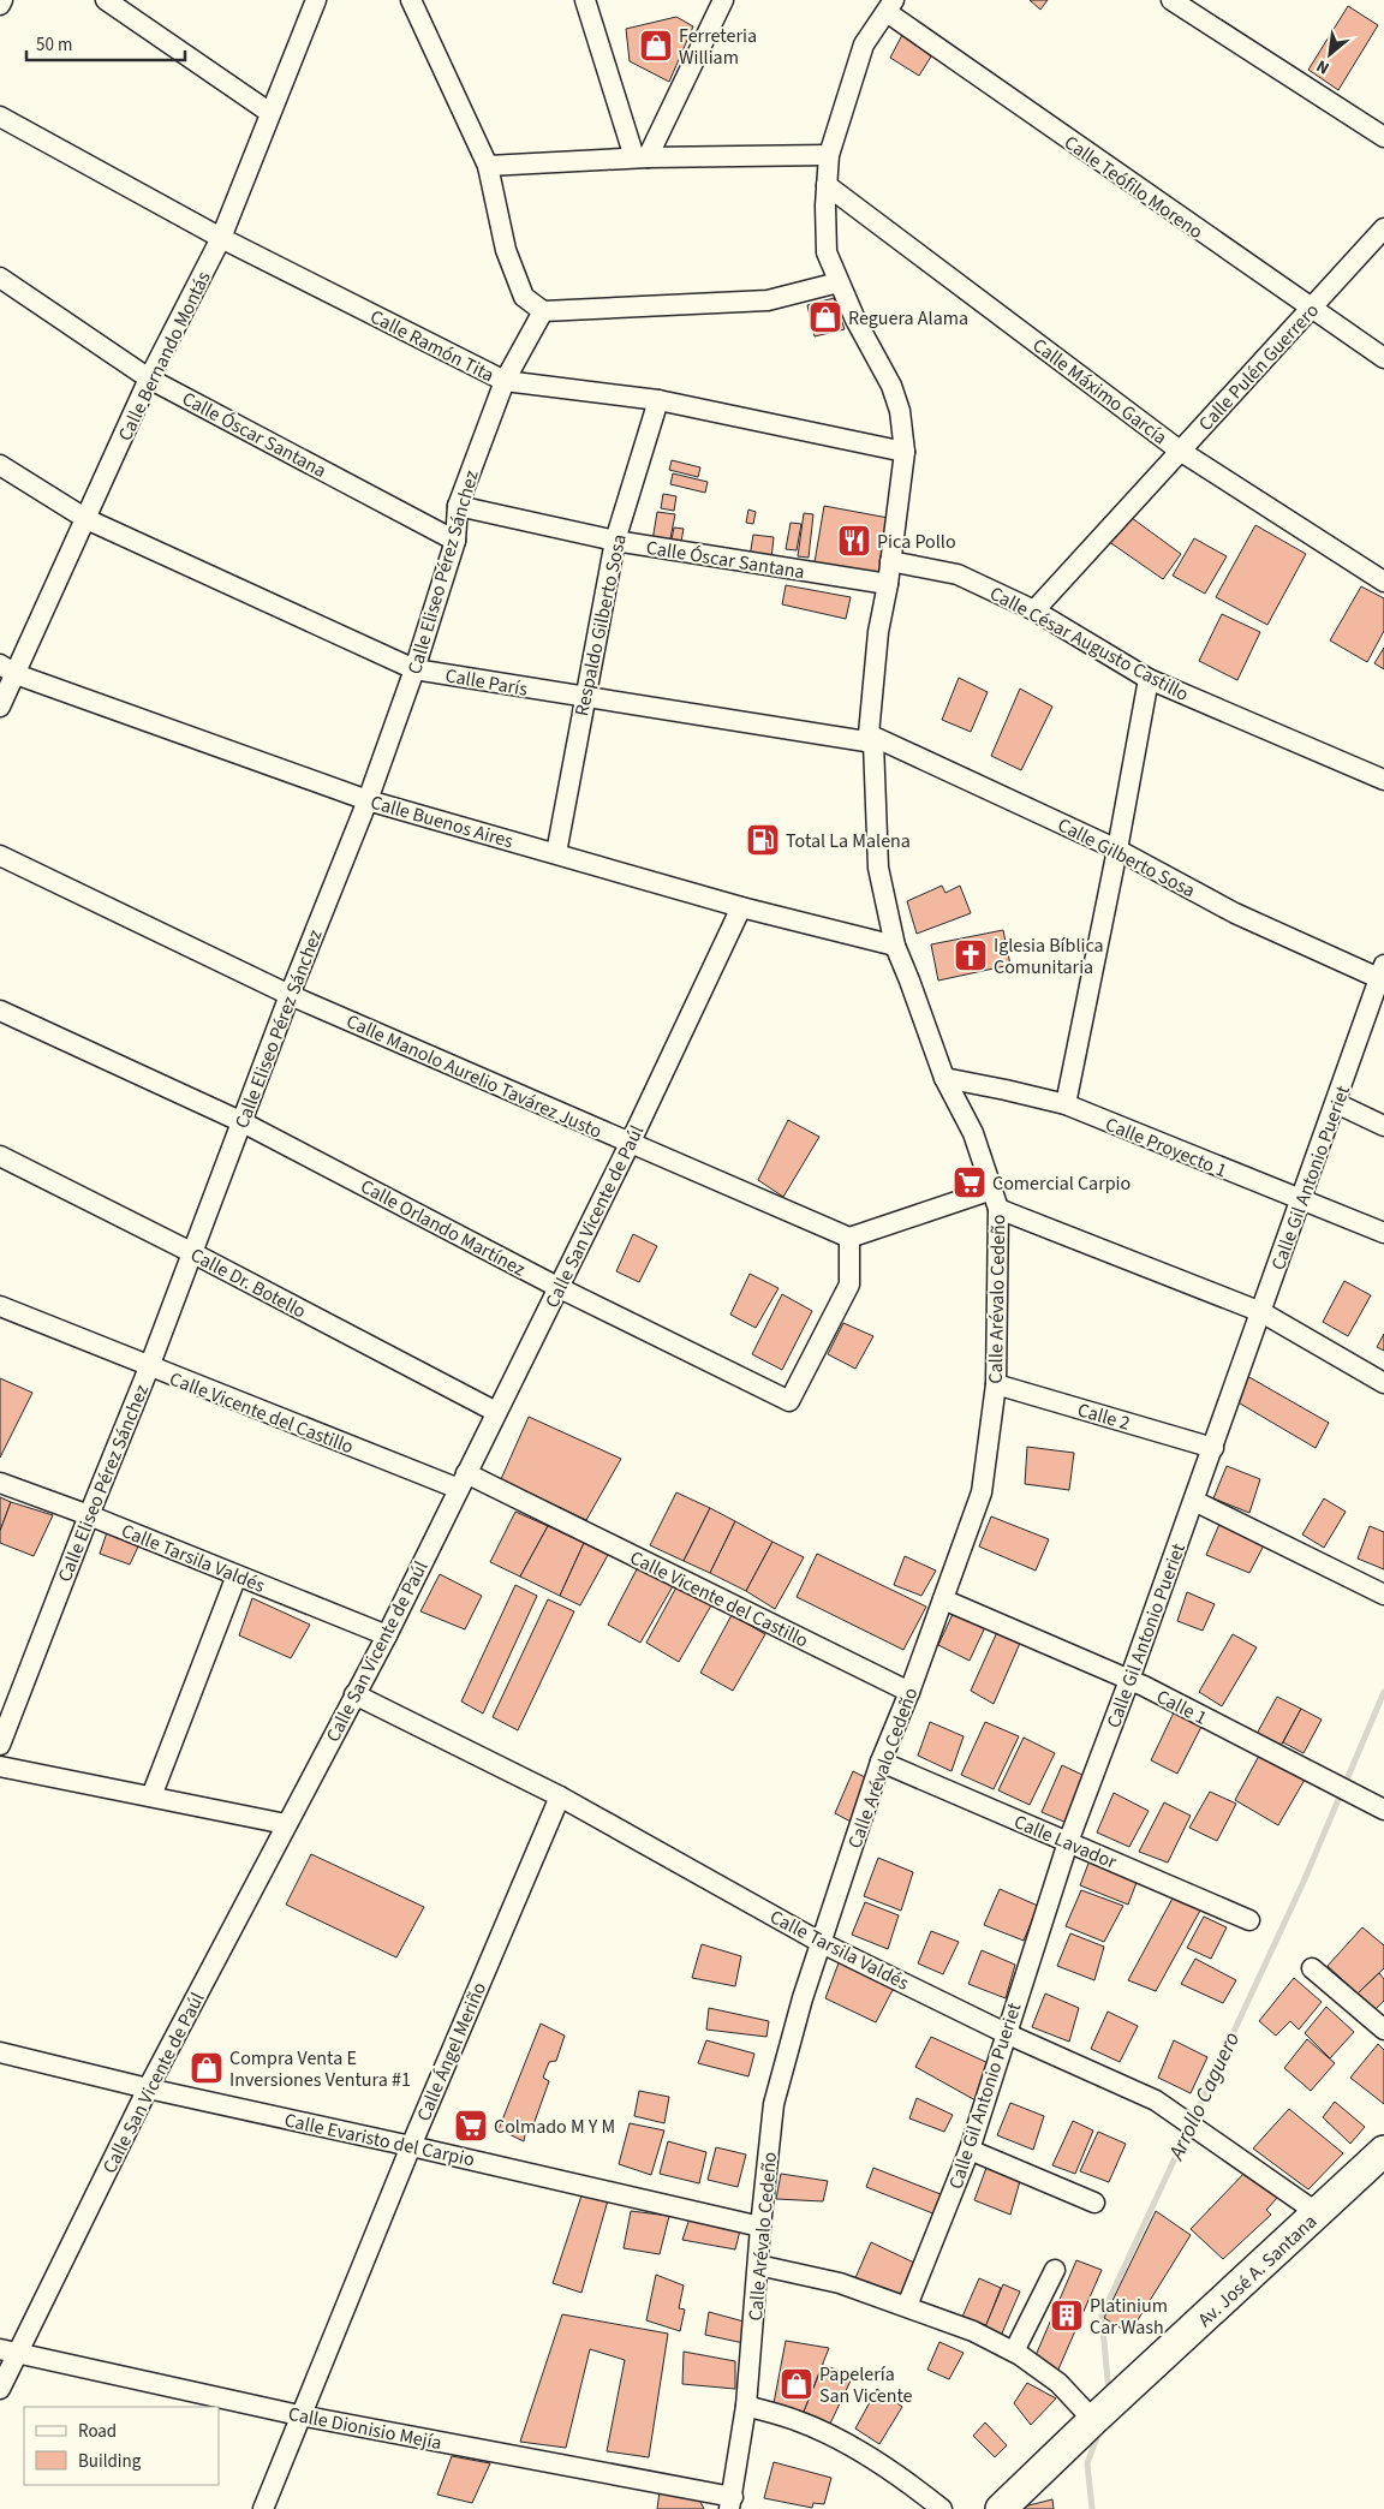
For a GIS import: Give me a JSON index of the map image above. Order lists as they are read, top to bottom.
{
  "streets": {
    "main road": ["Av. José A. Santana"],
    "street": [
      "Calle Teófilo Moreno",
      "Calle Ramón Tita",
      "Calle Bernando Montás",
      "Calle Pulén Guerrero",
      "Calle Máximo García",
      "Calle Óscar Santana",
      "Calle Eliseo Pérez Sánchez",
      "Respaldo Gilberto Sosa",
      "Calle César Augusto Castillo",
      "Calle París",
      "Calle Buenos Aires",
      "Calle Gilberto Sosa",
      "Calle Manolo Aurelio Tavárez Justo",
      "Calle Proyecto 1",
      "Calle Gil Antonio Pueriet",
      "Calle San Vicente de Paúl",
      "Calle Orlando Martínez",
      "Calle Dr. Botello",
      "Calle Arévalo Cedeño",
      "Calle Vicente del Castillo",
      "Calle 2",
      "Calle Tarsila Valdés",
      "Calle 1",
      "Calle Lavador",
      "Calle Ángel Meriño",
      "Calle Evaristo del Carpio",
      "Calle Dionisio Mejía"
    ]
  },
  "crossings": [
    ["Calle Teófilo Moreno", "Calle Pulén Guerrero"],
    ["Calle Teófilo Moreno", "Calle Arévalo Cedeño"],
    ["Calle Ramón Tita", "Calle Bernando Montás"],
    ["Calle Ramón Tita", "Calle Eliseo Pérez Sánchez"],
    ["Calle Ramón Tita", "Respaldo Gilberto Sosa"],
    ["Calle Ramón Tita", "Calle Arévalo Cedeño"],
    ["Calle Bernando Montás", "Calle Óscar Santana"],
    ["Calle Bernando Montás", "Calle París"],
    ["Calle Bernando Montás", "Calle Buenos Aires"],
    ["Calle Pulén Guerrero", "Calle Máximo García"],
    ["Calle Pulén Guerrero", "Calle César Augusto Castillo"],
    ["Calle Máximo García", "Calle Arévalo Cedeño"],
    ["Calle Óscar Santana", "Calle Eliseo Pérez Sánchez"],
    ["Calle Óscar Santana", "Respaldo Gilberto Sosa"],
    ["Calle Óscar Santana", "Calle Arévalo Cedeño"],
    ["Calle Eliseo Pérez Sánchez", "Calle París"],
    ["Calle Eliseo Pérez Sánchez", "Calle Buenos Aires"],
    ["Calle Eliseo Pérez Sánchez", "Calle Manolo Aurelio Tavárez Justo"],
    ["Calle Eliseo Pérez Sánchez", "Calle Orlando Martínez"],
    ["Calle Eliseo Pérez Sánchez", "Calle Dr. Botello"],
    ["Calle Eliseo Pérez Sánchez", "Calle Vicente del Castillo"],
    ["Calle Eliseo Pérez Sánchez", "Calle Tarsila Valdés"],
    ["Respaldo Gilberto Sosa", "Calle París"],
    ["Respaldo Gilberto Sosa", "Calle Buenos Aires"],
    ["Calle César Augusto Castillo", "Calle Arévalo Cedeño"],
    ["Calle París", "Calle Gilberto Sosa"],
    ["Calle París", "Calle Arévalo Cedeño"],
    ["Calle Buenos Aires", "Calle San Vicente de Paúl"],
    ["Calle Buenos Aires", "Calle Arévalo Cedeño"],
    ["Calle Gilberto Sosa", "Calle Gil Antonio Pueriet"],
    ["Calle Gilberto Sosa", "Calle Arévalo Cedeño"],
    ["Calle Manolo Aurelio Tavárez Justo", "Calle San Vicente de Paúl"],
    ["Calle Manolo Aurelio Tavárez Justo", "Calle Orlando Martínez"],
    ["Calle Proyecto 1", "Calle Gil Antonio Pueriet"],
    ["Calle Proyecto 1", "Calle Arévalo Cedeño"],
    ["Calle Gil Antonio Pueriet", "Calle 2"],
    ["Calle Gil Antonio Pueriet", "Calle Tarsila Valdés"],
    ["Calle Gil Antonio Pueriet", "Calle 1"],
    ["Calle Gil Antonio Pueriet", "Calle Lavador"],
    ["Calle San Vicente de Paúl", "Calle Orlando Martínez"],
    ["Calle San Vicente de Paúl", "Calle Dr. Botello"],
    ["Calle San Vicente de Paúl", "Calle Vicente del Castillo"],
    ["Calle San Vicente de Paúl", "Calle Tarsila Valdés"],
    ["Calle San Vicente de Paúl", "Calle Evaristo del Carpio"],
    ["Calle San Vicente de Paúl", "Calle Dionisio Mejía"],
    ["Calle Arévalo Cedeño", "Calle Vicente del Castillo"],
    ["Calle Arévalo Cedeño", "Calle 2"],
    ["Calle Arévalo Cedeño", "Calle Tarsila Valdés"],
    ["Calle Arévalo Cedeño", "Calle 1"],
    ["Calle Arévalo Cedeño", "Calle Lavador"],
    ["Calle Arévalo Cedeño", "Calle Evaristo del Carpio"],
    ["Calle Arévalo Cedeño", "Calle Dionisio Mejía"],
    ["Calle Tarsila Valdés", "Calle Ángel Meriño"],
    ["Calle Tarsila Valdés", "Av. José A. Santana"],
    ["Calle Ángel Meriño", "Calle Evaristo del Carpio"],
    ["Calle Ángel Meriño", "Calle Dionisio Mejía"]
  ],
  "water": ["Arrollo Caguero"],
  "places": {
    "shop": [
      "Ferreteria William",
      "Reguera Alama",
      "Compra Venta E Inversiones Ventura #1",
      "Papelería San Vicente"
    ],
    "restaurant": ["Pica Pollo"],
    "fuel station": ["Total La Malena"],
    "church": ["Iglesia Bíblica Comunitaria"],
    "supermarket": ["Comercial Carpio", "Colmado M Y M"],
    "building": ["Platinium Car Wash"]
  },
  "legend": ["Road", "Building"],
  "scale_bar": "50 m",
  "north": "bottom left"
}
